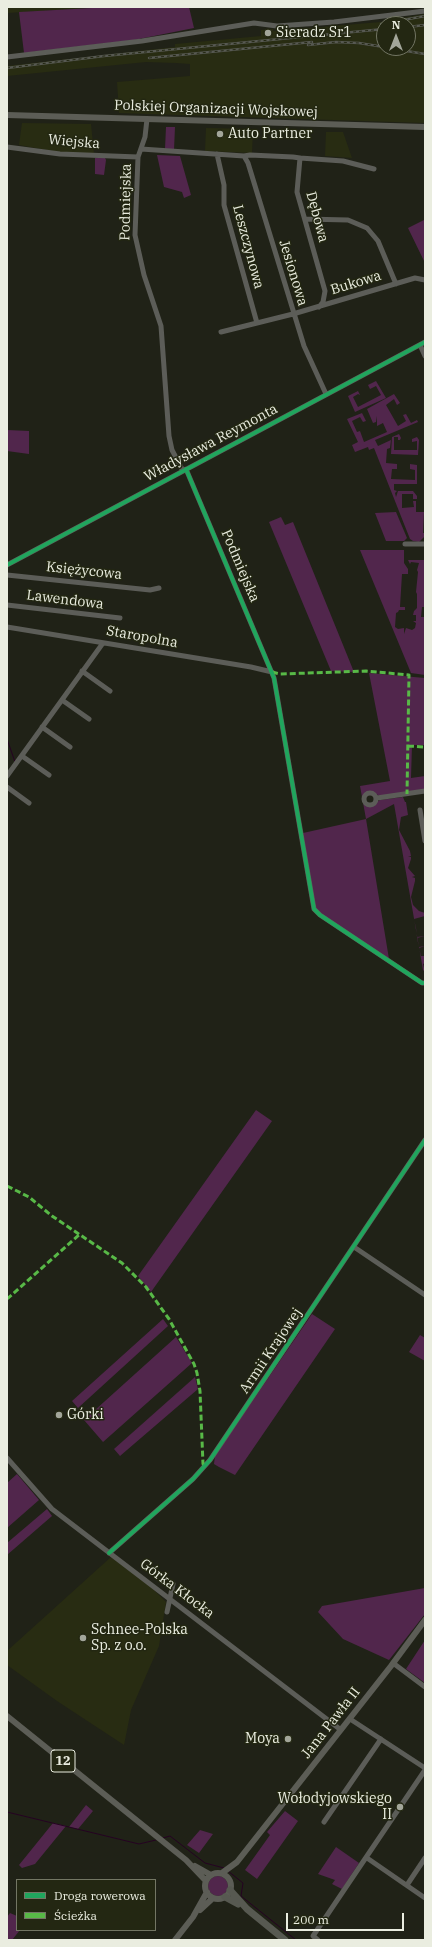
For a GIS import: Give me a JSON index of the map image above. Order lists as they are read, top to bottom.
{
  "streets": {
    "main road": ["Polskiej Organizacji Wojskowej", "Jana Pawła II", "12"],
    "street": [
      "Wiejska",
      "Podmiejska",
      "Dębowa",
      "Leszczynowa",
      "Jesionowa",
      "Bukowa",
      "Władysława Reymonta",
      "Księżycowa",
      "Lawendowa",
      "Staropolna",
      "Armii Krajowej",
      "Górka Kłocka"
    ]
  },
  "crossings": [
    ["Polskiej Organizacji Wojskowej", "Podmiejska"],
    ["Wiejska", "Podmiejska"],
    ["Podmiejska", "Władysława Reymonta"],
    ["Podmiejska", "Staropolna"],
    ["Dębowa", "Bukowa"],
    ["Jesionowa", "Bukowa"],
    ["Jesionowa", "Władysława Reymonta"],
    ["Armii Krajowej", "Górka Kłocka"],
    ["Górka Kłocka", "Jana Pawła II"],
    ["Jana Pawła II", "12"]
  ],
  "places": [
    "Sieradz Sr1",
    "Auto Partner",
    "Górki",
    "Schnee-Polska Sp. z o.o.",
    "Moya",
    "Wołodyjowskiego II"
  ],
  "legend": ["Droga rowerowa", "Ścieżka"],
  "scale_bar": "200 m",
  "north": "top"
}
